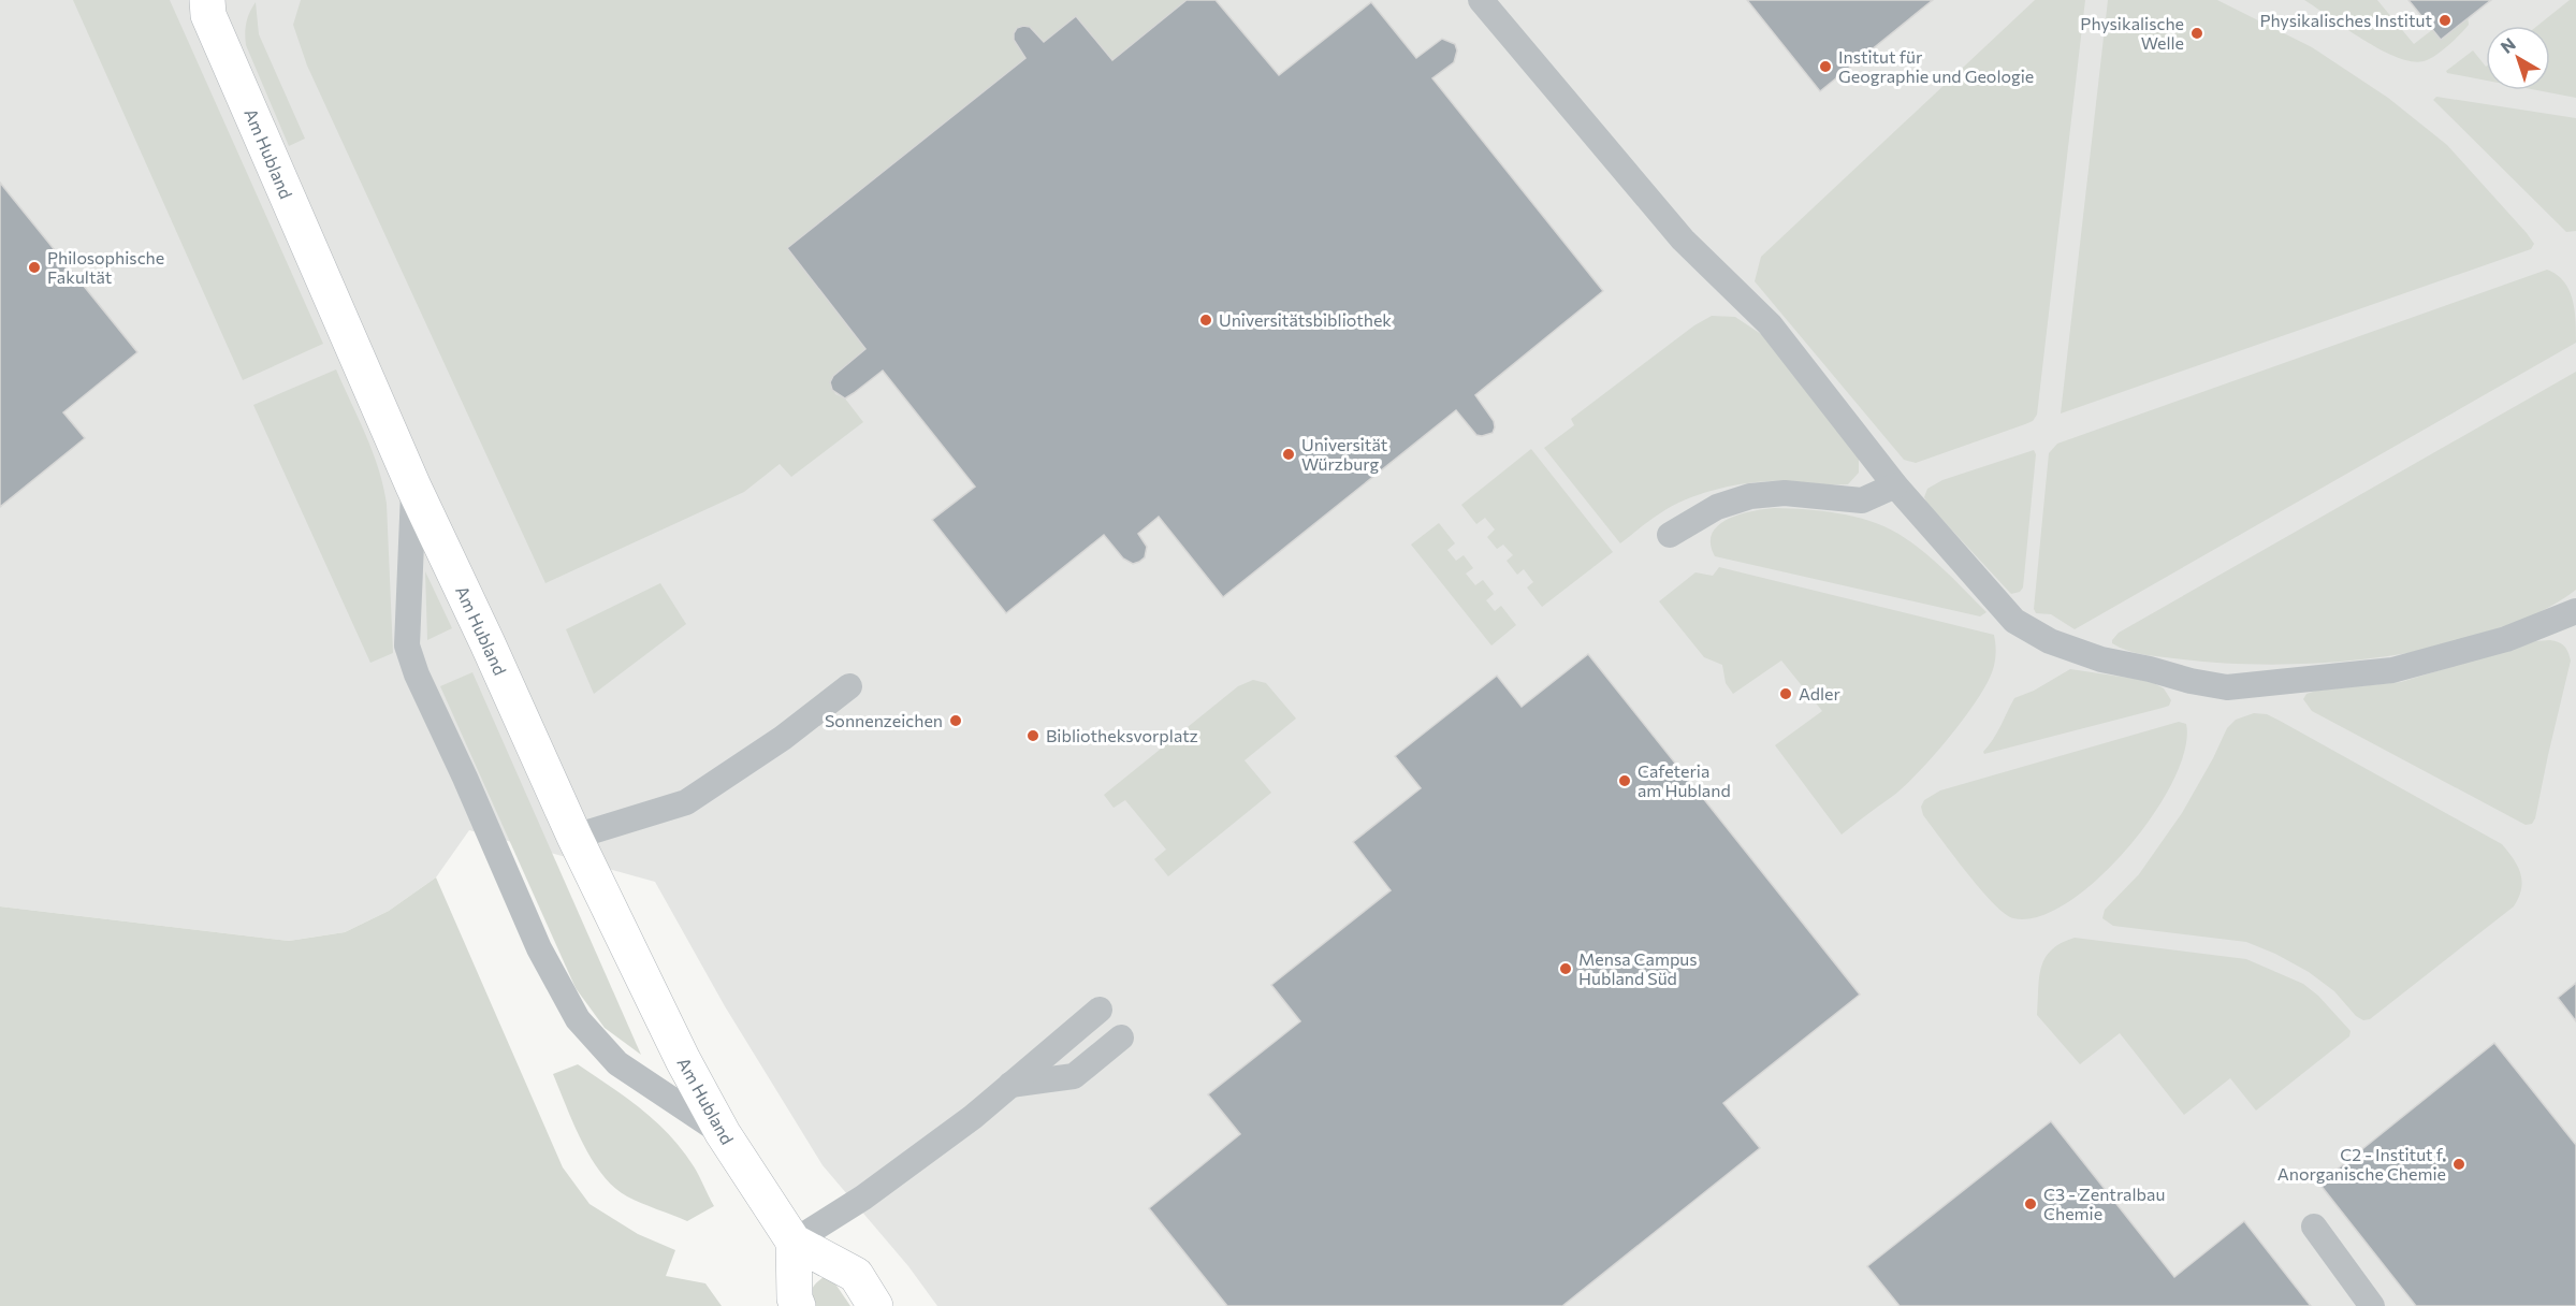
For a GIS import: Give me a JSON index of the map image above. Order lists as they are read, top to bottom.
{
  "streets": {
    "street": ["Am Hubland"]
  },
  "places": [
    "Physikalisches Institut",
    "Physikalische Welle",
    "Institut für Geographie und Geologie",
    "Philosophische Fakultät",
    "Universitätsbibliothek",
    "Universität Würzburg",
    "Adler",
    "Sonnenzeichen",
    "Bibliotheksvorplatz",
    "Cafeteria am Hubland",
    "Mensa Campus Hubland Süd",
    "C2 - Institut f. Anorganische Chemie",
    "C3 - Zentralbau Chemie"
  ],
  "north": "top left"
}
